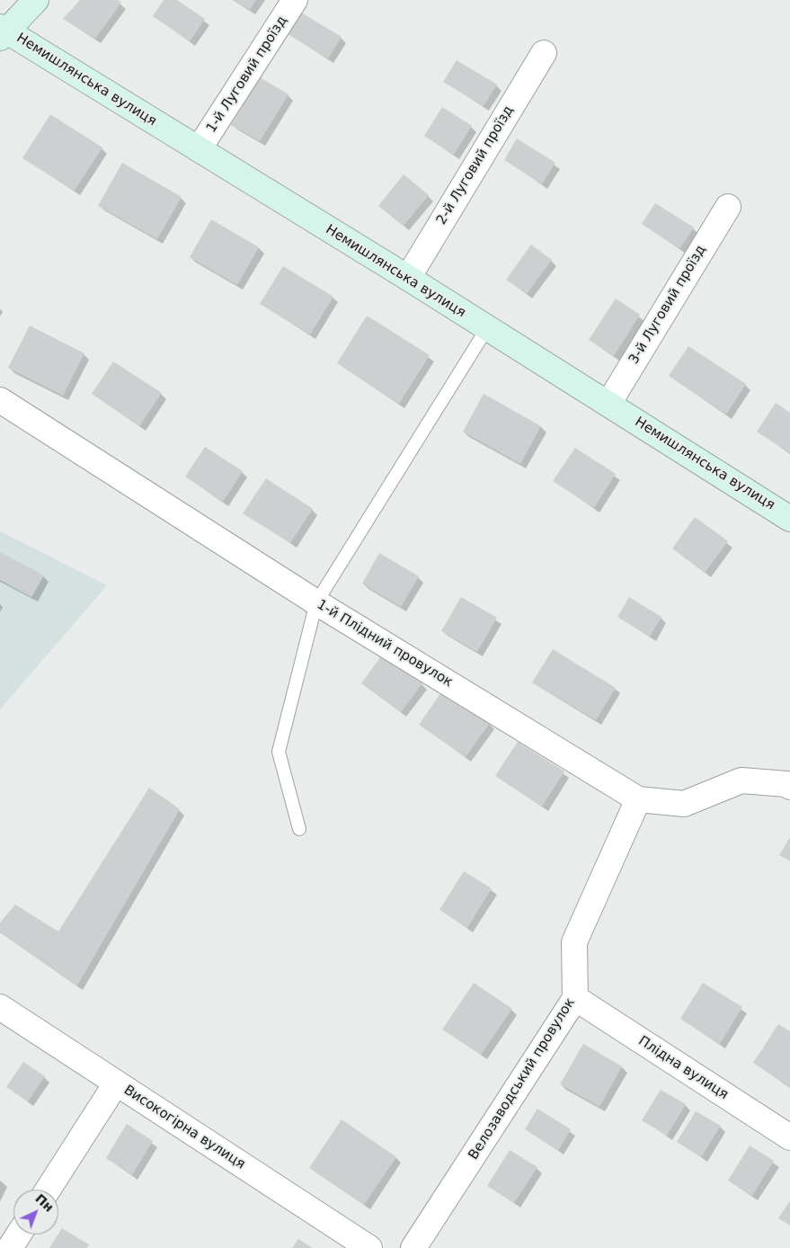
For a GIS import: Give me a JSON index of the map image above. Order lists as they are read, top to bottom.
{
  "streets": {
    "street": [
      "1-й Луговий проїзд",
      "Немишлянська вулиця",
      "2-й Луговий проїзд",
      "3-й Луговий проїзд",
      "1-й Плідний провулок",
      "Плідна вулиця",
      "Велозаводський провулок",
      "Високогірна вулиця"
    ]
  },
  "crossings": [
    ["1-й Луговий проїзд", "Немишлянська вулиця"],
    ["Немишлянська вулиця", "2-й Луговий проїзд"],
    ["Немишлянська вулиця", "3-й Луговий проїзд"],
    ["1-й Плідний провулок", "Велозаводський провулок"],
    ["Плідна вулиця", "Велозаводський провулок"]
  ],
  "north": "top right"
}
